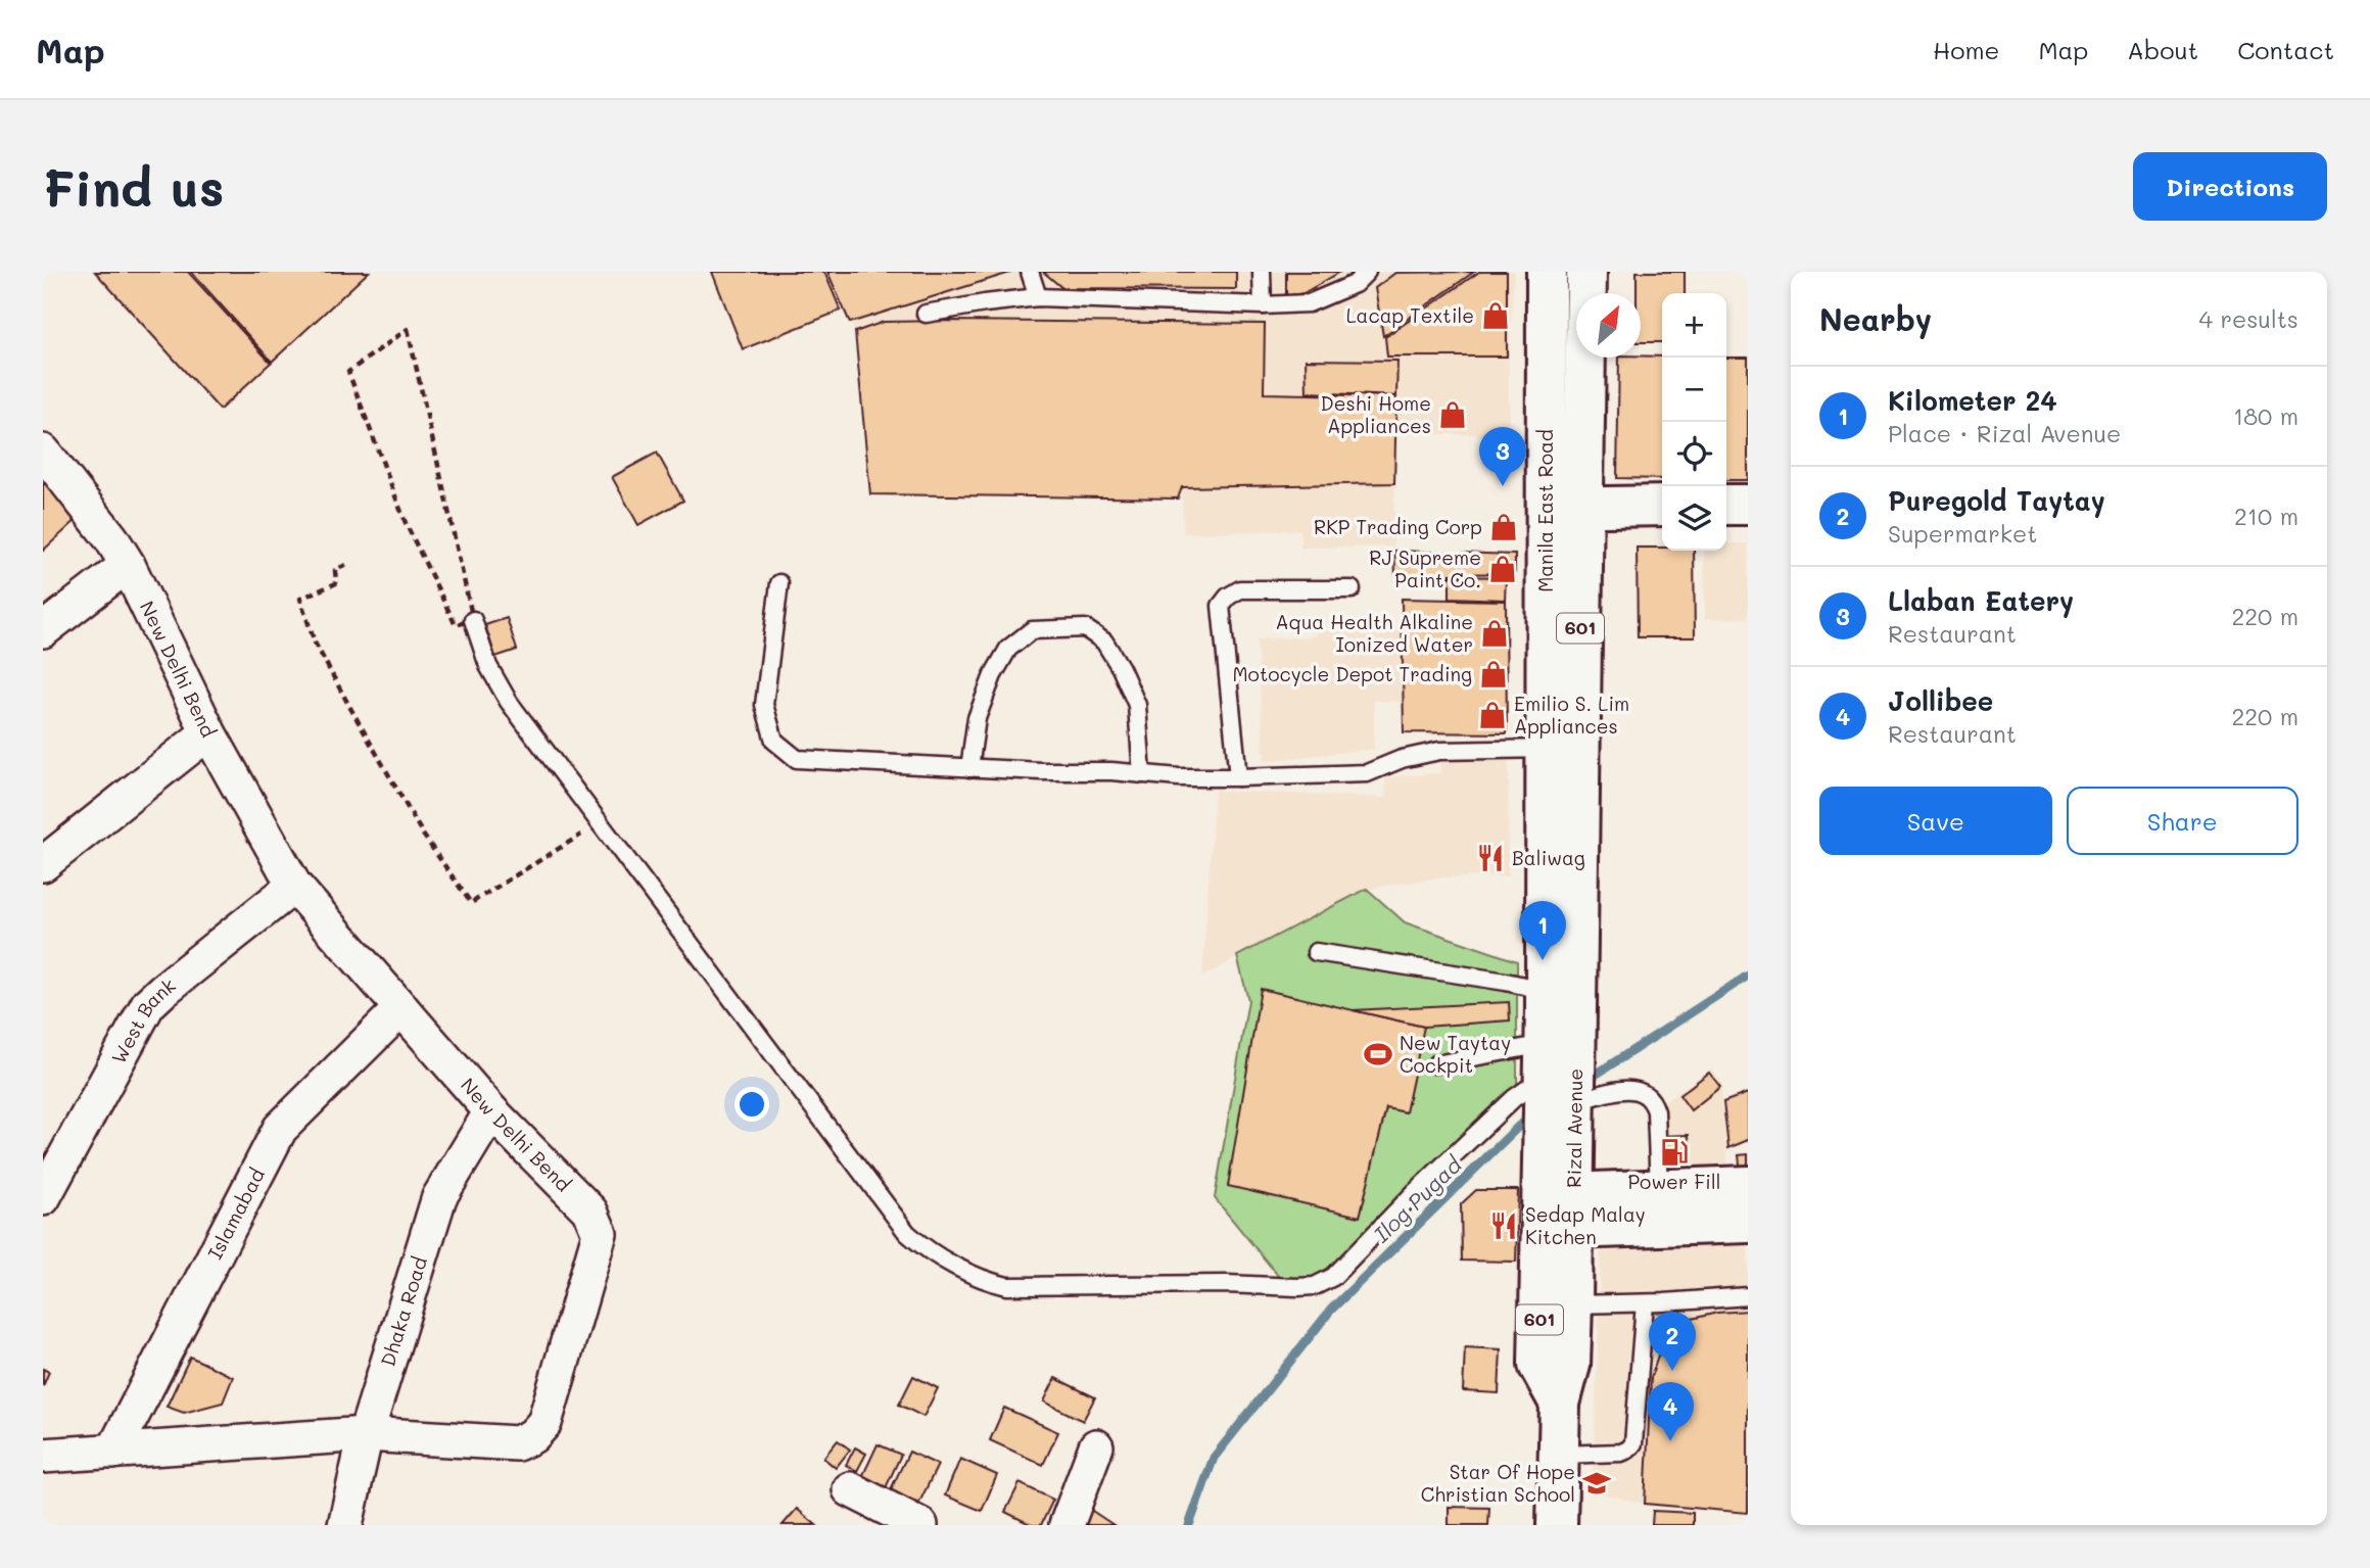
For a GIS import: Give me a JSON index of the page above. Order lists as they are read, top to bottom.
{
  "streets": {
    "main road": ["Manila East Road", "601", "Rizal Avenue"],
    "street": [
      "New Delhi Bend",
      "West Bank",
      "Islamabad",
      "Dhaka Road"
    ]
  },
  "crossings": [
    ["Manila East Road", "Rizal Avenue"],
    ["601", "Rizal Avenue"],
    ["New Delhi Bend", "West Bank"],
    ["New Delhi Bend", "Islamabad"],
    ["New Delhi Bend", "Dhaka Road"]
  ],
  "water": ["Ilog Pugad"],
  "places": {
    "shop": [
      "Lacap Textile",
      "Deshi Home Appliances",
      "RKP Trading Corp",
      "RJ Supreme Paint Co.",
      "Aqua Health Alkaline Ionized Water",
      "Motocycle Depot Trading",
      "Emilio S. Lim Appliances"
    ],
    "restaurant": ["Baliwag", "Sedap Malay Kitchen"],
    "sports": ["New Taytay Cockpit"],
    "fuel station": ["Power Fill"],
    "school or university": ["Star Of Hope Christian School"]
  },
  "north": "top right",
  "page": {
    "header": "Map",
    "nav": [
      "Home",
      "Map",
      "About",
      "Contact"
    ],
    "buttons": [
      "Directions",
      ["Save", "Share"]
    ],
    "title": "Find us",
    "heading": ["Nearby", "4 results"],
    "map_buttons": ["+", "−"],
    "list": [
      {
        "mark": "1",
        "name": "Kilometer 24",
        "note": "Place · Rizal Avenue",
        "value": "180 m"
      },
      {
        "mark": "2",
        "name": "Puregold Taytay",
        "note": "Supermarket",
        "value": "210 m"
      },
      {
        "mark": "3",
        "name": "Llaban Eatery",
        "note": "Restaurant",
        "value": "220 m"
      },
      {
        "mark": "4",
        "name": "Jollibee",
        "note": "Restaurant",
        "value": "220 m"
      }
    ],
    "pins": [
      "3",
      "1",
      "2",
      "4"
    ]
  }
}
